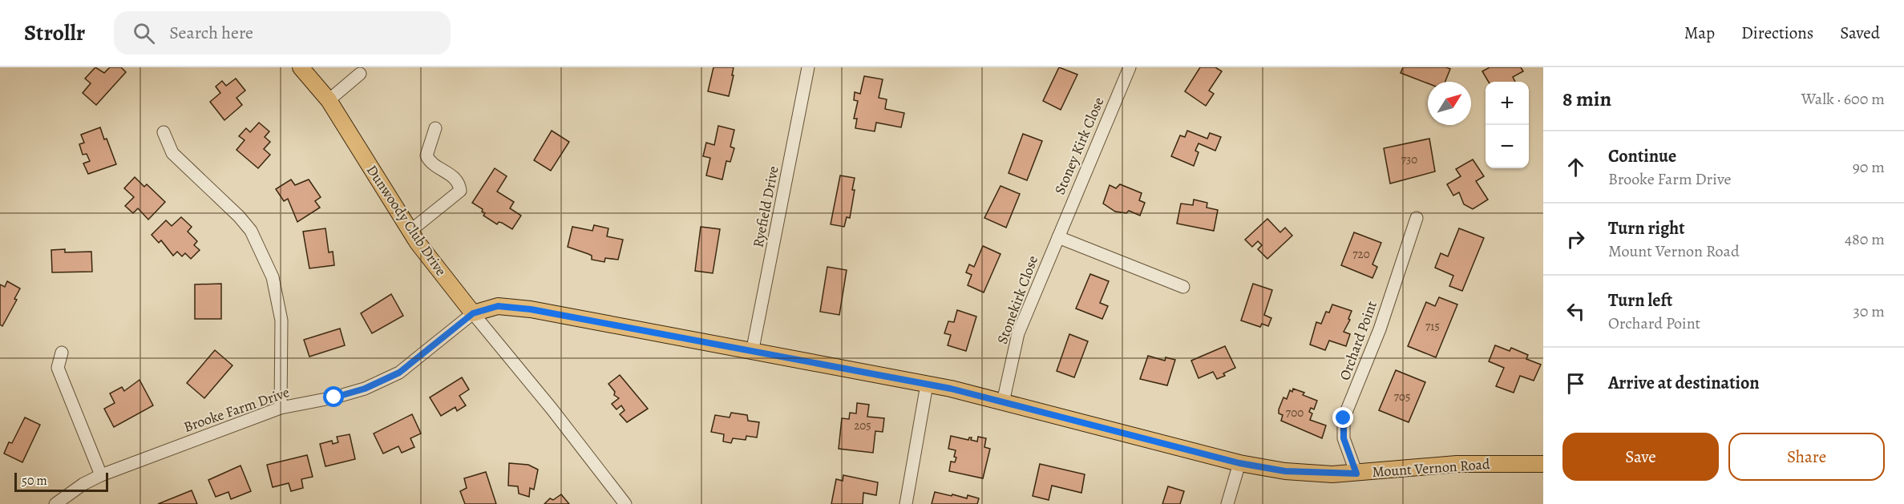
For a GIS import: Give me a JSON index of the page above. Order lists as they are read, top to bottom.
{
  "streets": {
    "main road": ["Dunwoody Club Drive", "Mount Vernon Road"],
    "street": [
      "Stoney Kirk Close",
      "Ryefield Drive",
      "Stonekirk Close",
      "Orchard Point",
      "Brooke Farm Drive"
    ]
  },
  "crossings": [
    ["Stoney Kirk Close", "Stonekirk Close"],
    ["Ryefield Drive", "Mount Vernon Road"],
    ["Dunwoody Club Drive", "Brooke Farm Drive"],
    ["Dunwoody Club Drive", "Mount Vernon Road"],
    ["Stonekirk Close", "Mount Vernon Road"],
    ["Orchard Point", "Mount Vernon Road"],
    ["Brooke Farm Drive", "Mount Vernon Road"]
  ],
  "house_numbers": [
    "730",
    "720",
    "715",
    "705",
    "700",
    "205"
  ],
  "scale_bar": "50 m",
  "north": "top right",
  "page": {
    "header": "Strollr",
    "search": "Search here",
    "nav": ["Map", "Directions", "Saved"],
    "heading": ["8 min", "Walk · 600 m"],
    "map_buttons": ["+", "−"],
    "list": [
      ["Continue", "Brooke Farm Drive", "90 m"],
      ["Turn right", "Mount Vernon Road", "480 m"],
      ["Turn left", "Orchard Point", "30 m"],
      "Arrive at destination"
    ],
    "buttons": ["Save", "Share"],
    "scale": "50 m"
  }
}
